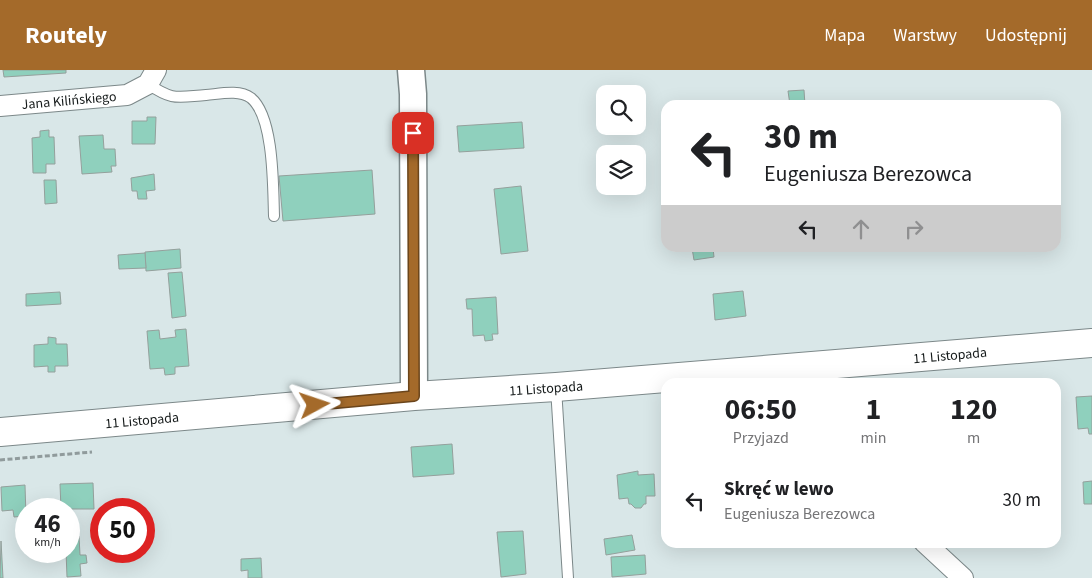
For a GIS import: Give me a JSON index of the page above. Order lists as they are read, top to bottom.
{
  "streets": {
    "main road": ["11 Listopada"],
    "street": ["Jana Kilińskiego"]
  },
  "page": {
    "header": "Routely",
    "nav": ["Mapa", "Warstwy", "Udostępnij"],
    "turn": ["30 m", "Eugeniusza Berezowca"],
    "eta": [
      "06:50",
      "Przyjazd",
      "1",
      "min",
      "120",
      "m"
    ],
    "list": [
      {
        "name": "Skręć w lewo",
        "note": "Eugeniusza Berezowca",
        "value": "30 m"
      }
    ],
    "speed": "46 km/h",
    "limit": "50"
  }
}
